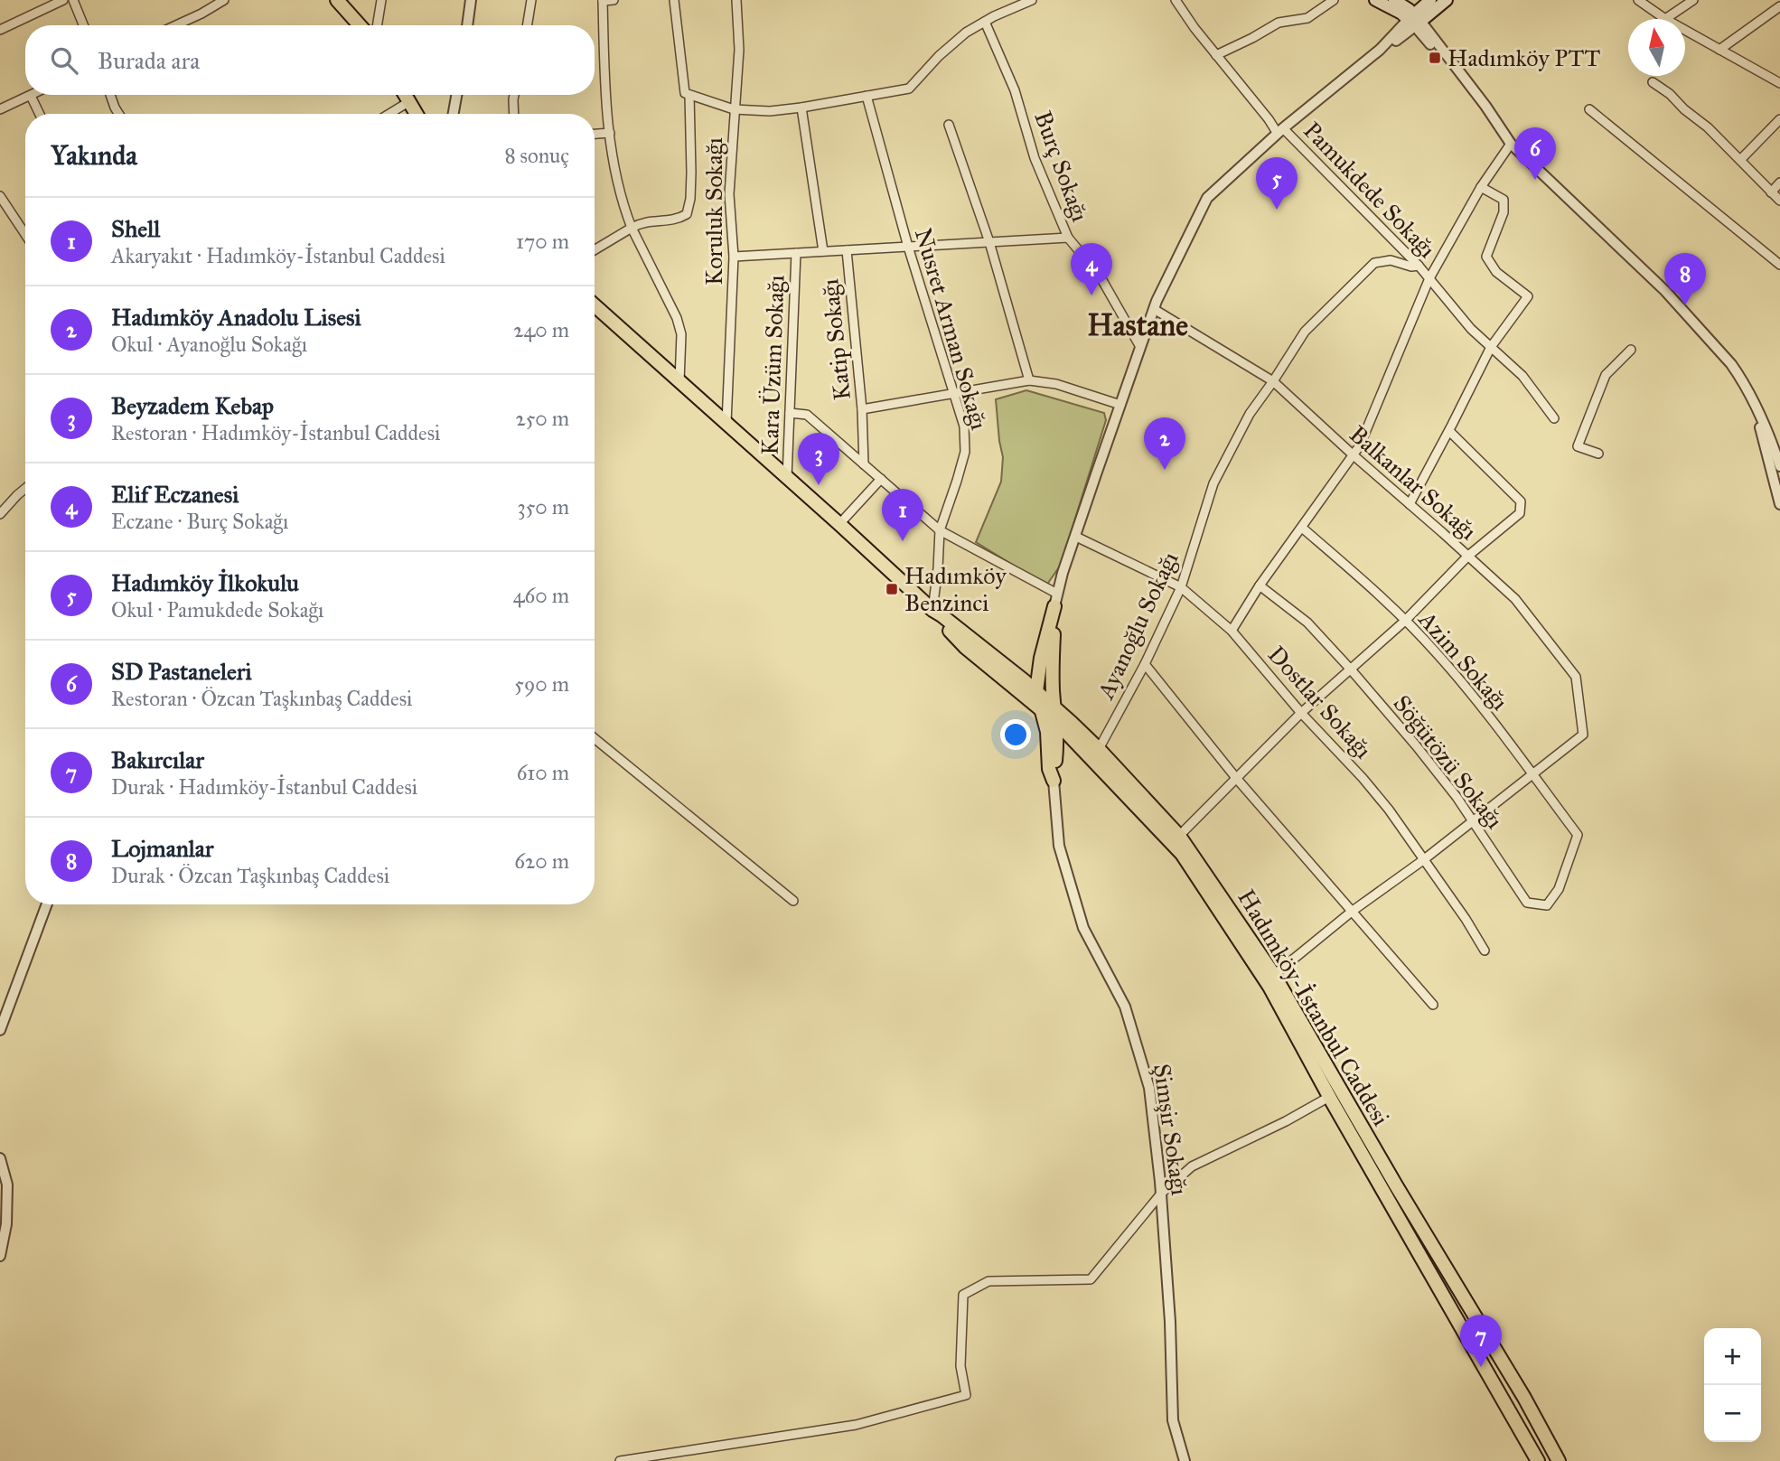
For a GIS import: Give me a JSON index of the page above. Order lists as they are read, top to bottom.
{
  "streets": {
    "main road": ["Hadımköy-İstanbul Caddesi"],
    "street": [
      "Burç Sokağı",
      "Pamukdede Sokağı",
      "Koruluk Sokağı",
      "Nusret Arman Sokağı",
      "Katip Sokağı",
      "Kara Üzüm Sokağı",
      "Balkanlar Sokağı",
      "Ayanoğlu Sokağı",
      "Azim Sokağı",
      "Dostlar Sokağı",
      "Söğütözü Sokağı",
      "Şimşir Sokağı"
    ]
  },
  "crossings": [
    ["Pamukdede Sokağı", "Ayanoğlu Sokağı"],
    ["Koruluk Sokağı", "Hadımköy-İstanbul Caddesi"],
    ["Nusret Arman Sokağı", "Hadımköy-İstanbul Caddesi"],
    ["Kara Üzüm Sokağı", "Hadımköy-İstanbul Caddesi"],
    ["Balkanlar Sokağı", "Ayanoğlu Sokağı"],
    ["Balkanlar Sokağı", "Azim Sokağı"],
    ["Ayanoğlu Sokağı", "Dostlar Sokağı"],
    ["Ayanoğlu Sokağı", "Hadımköy-İstanbul Caddesi"],
    ["Azim Sokağı", "Söğütözü Sokağı"]
  ],
  "districts": ["Hastane"],
  "places": {
    "transit": ["Hadımköy PTT", "Hadımköy Benzinci"]
  },
  "north": "top",
  "page": {
    "search": "Burada ara",
    "heading": ["Yakında", "8 sonuç"],
    "pins": [
      "6",
      "5",
      "4",
      "8",
      "2",
      "3",
      "1",
      "7"
    ],
    "list": [
      {
        "mark": "1",
        "name": "Shell",
        "note": "Akaryakıt · Hadımköy-İstanbul Caddesi",
        "value": "170 m"
      },
      {
        "mark": "2",
        "name": "Hadımköy Anadolu Lisesi",
        "note": "Okul · Ayanoğlu Sokağı",
        "value": "240 m"
      },
      {
        "mark": "3",
        "name": "Beyzadem Kebap",
        "note": "Restoran · Hadımköy-İstanbul Caddesi",
        "value": "250 m"
      },
      {
        "mark": "4",
        "name": "Elif Eczanesi",
        "note": "Eczane · Burç Sokağı",
        "value": "350 m"
      },
      {
        "mark": "5",
        "name": "Hadımköy İlkokulu",
        "note": "Okul · Pamukdede Sokağı",
        "value": "460 m"
      },
      {
        "mark": "6",
        "name": "SD Pastaneleri",
        "note": "Restoran · Özcan Taşkınbaş Caddesi",
        "value": "590 m"
      },
      {
        "mark": "7",
        "name": "Bakırcılar",
        "note": "Durak · Hadımköy-İstanbul Caddesi",
        "value": "610 m"
      },
      {
        "mark": "8",
        "name": "Lojmanlar",
        "note": "Durak · Özcan Taşkınbaş Caddesi",
        "value": "620 m"
      }
    ],
    "map_buttons": ["+", "−"]
  }
}
